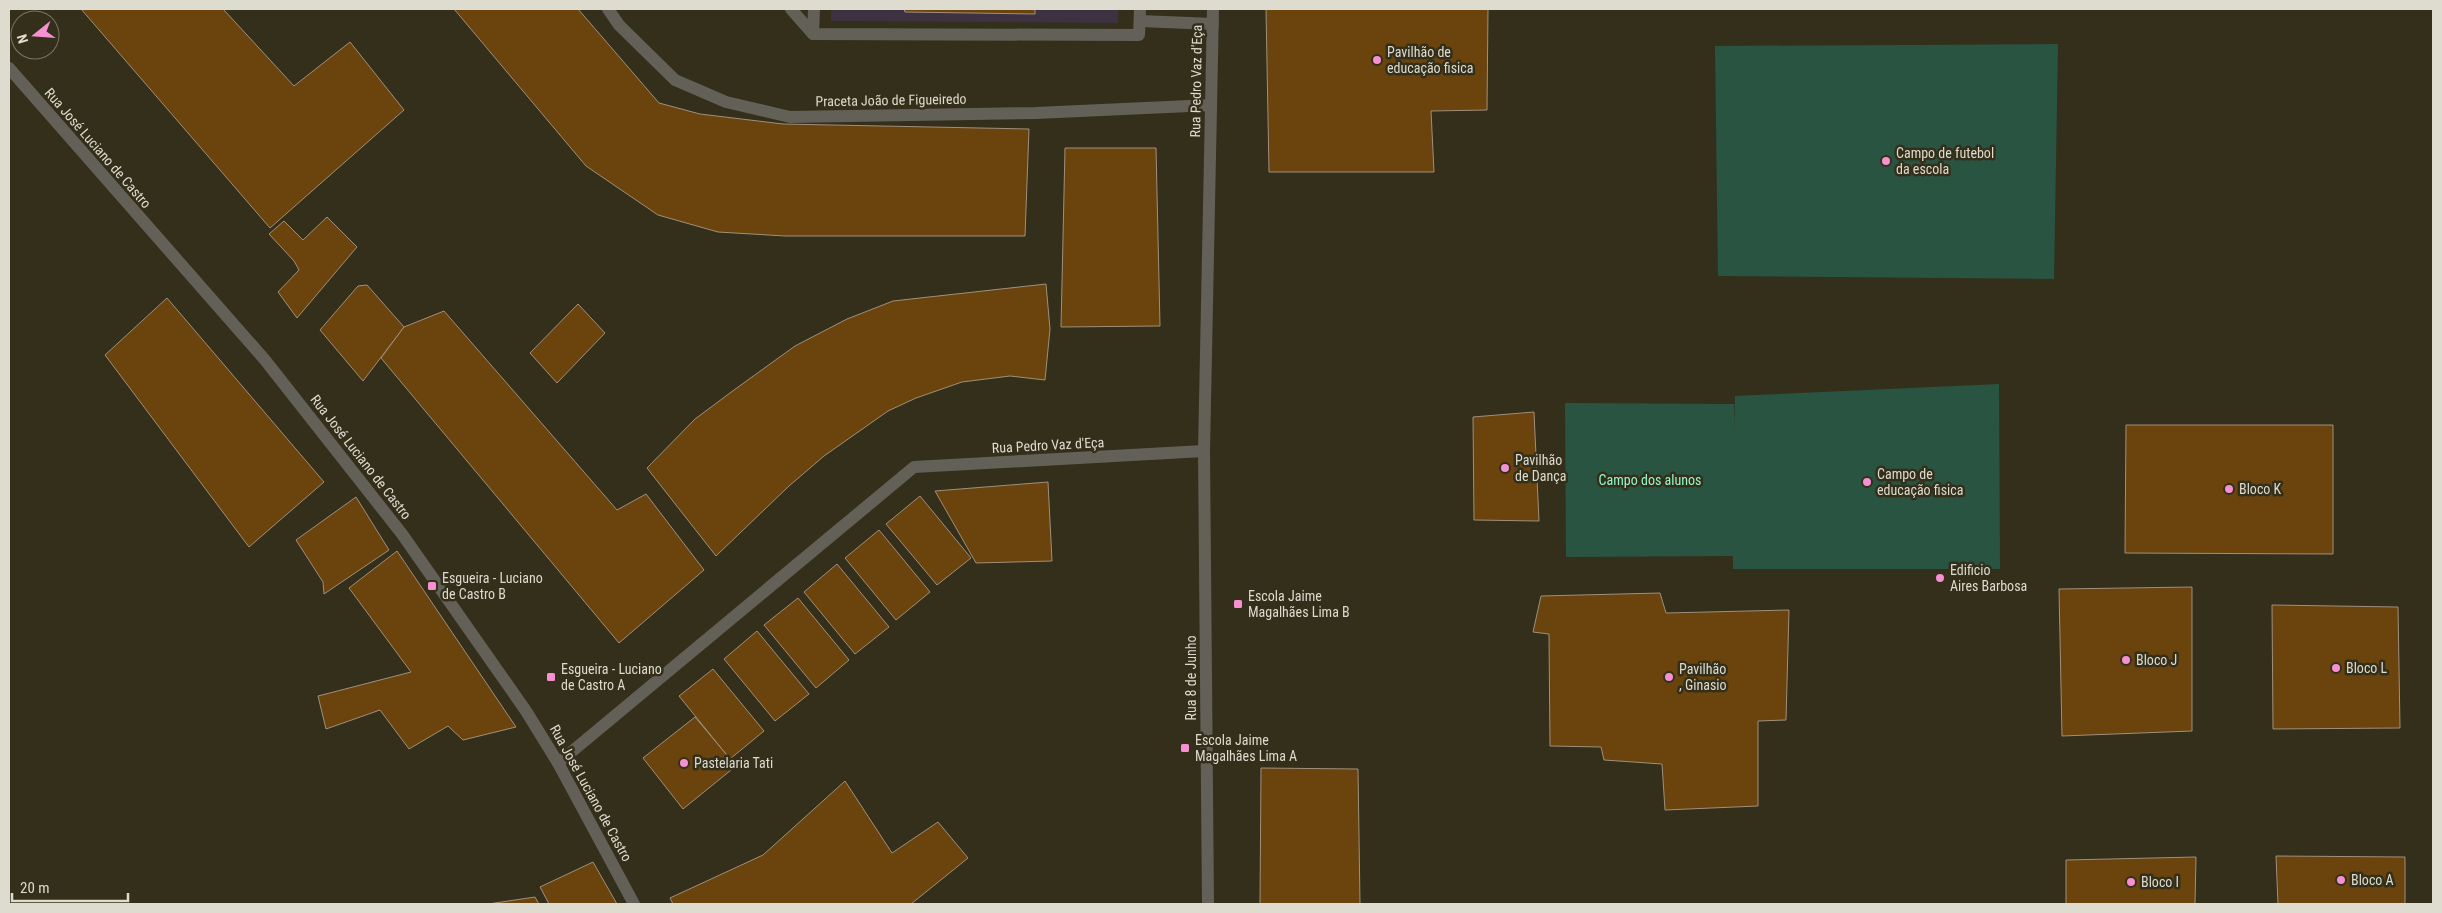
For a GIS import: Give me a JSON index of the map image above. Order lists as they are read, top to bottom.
{
  "streets": {
    "street": [
      "Rua Pedro Vaz d'Eça",
      "Praceta João de Figueiredo",
      "Rua José Luciano de Castro",
      "Rua 8 de Junho"
    ]
  },
  "crossings": [
    ["Rua Pedro Vaz d'Eça", "Praceta João de Figueiredo"],
    ["Rua Pedro Vaz d'Eça", "Rua José Luciano de Castro"],
    ["Rua Pedro Vaz d'Eça", "Rua 8 de Junho"]
  ],
  "parks": ["Campo dos alunos"],
  "places": {
    "other": [
      "Pavilhão de educação fisica",
      "Campo de futebol da escola",
      "Pavilhão de Dança",
      "Campo de educação fisica",
      "Bloco K",
      "Edificio Aires Barbosa",
      "Bloco J",
      "Bloco L",
      "Pavilhão , Ginasio",
      "Pastelaria Tati",
      "Bloco A",
      "Bloco I"
    ],
    "transit": [
      "Esgueira - Luciano de Castro B",
      "Escola Jaime Magalhães Lima B",
      "Esgueira - Luciano de Castro A",
      "Escola Jaime Magalhães Lima A"
    ]
  },
  "scale_bar": "20 m",
  "north": "left"
}
